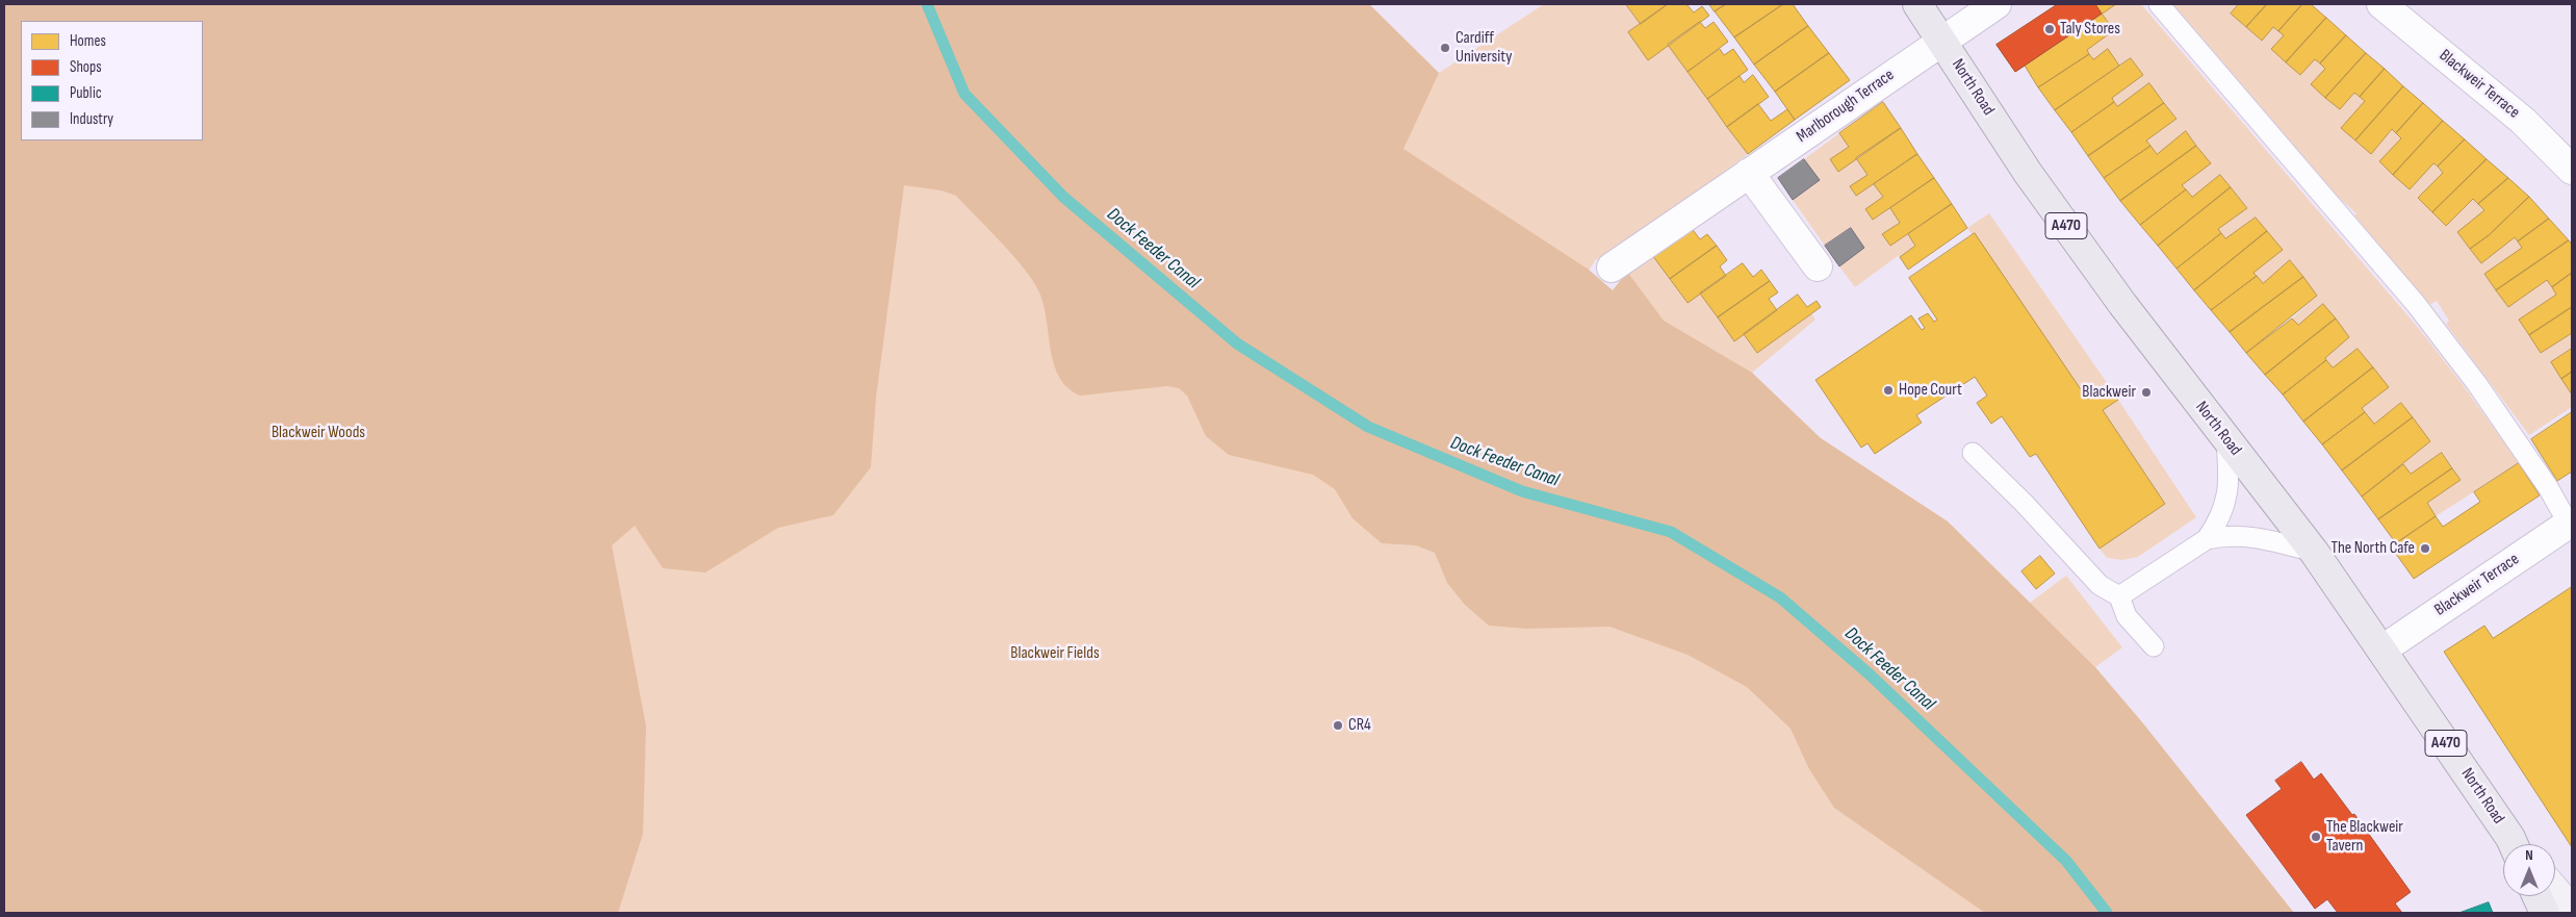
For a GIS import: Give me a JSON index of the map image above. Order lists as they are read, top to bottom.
{
  "streets": {
    "main road": ["North Road", "A470"],
    "street": ["Blackweir Terrace", "Marlborough Terrace"]
  },
  "crossings": [
    ["Blackweir Terrace", "North Road"],
    ["North Road", "Marlborough Terrace"]
  ],
  "water": ["Dock Feeder Canal"],
  "parks": ["Blackweir Woods", "Blackweir Fields"],
  "places": [
    "Taly Stores",
    "Cardiff University",
    "Hope Court",
    "Blackweir",
    "The North Cafe",
    "CR4",
    "The Blackweir Tavern"
  ],
  "legend": [
    "Homes",
    "Shops",
    "Public",
    "Industry"
  ],
  "north": "top"
}
